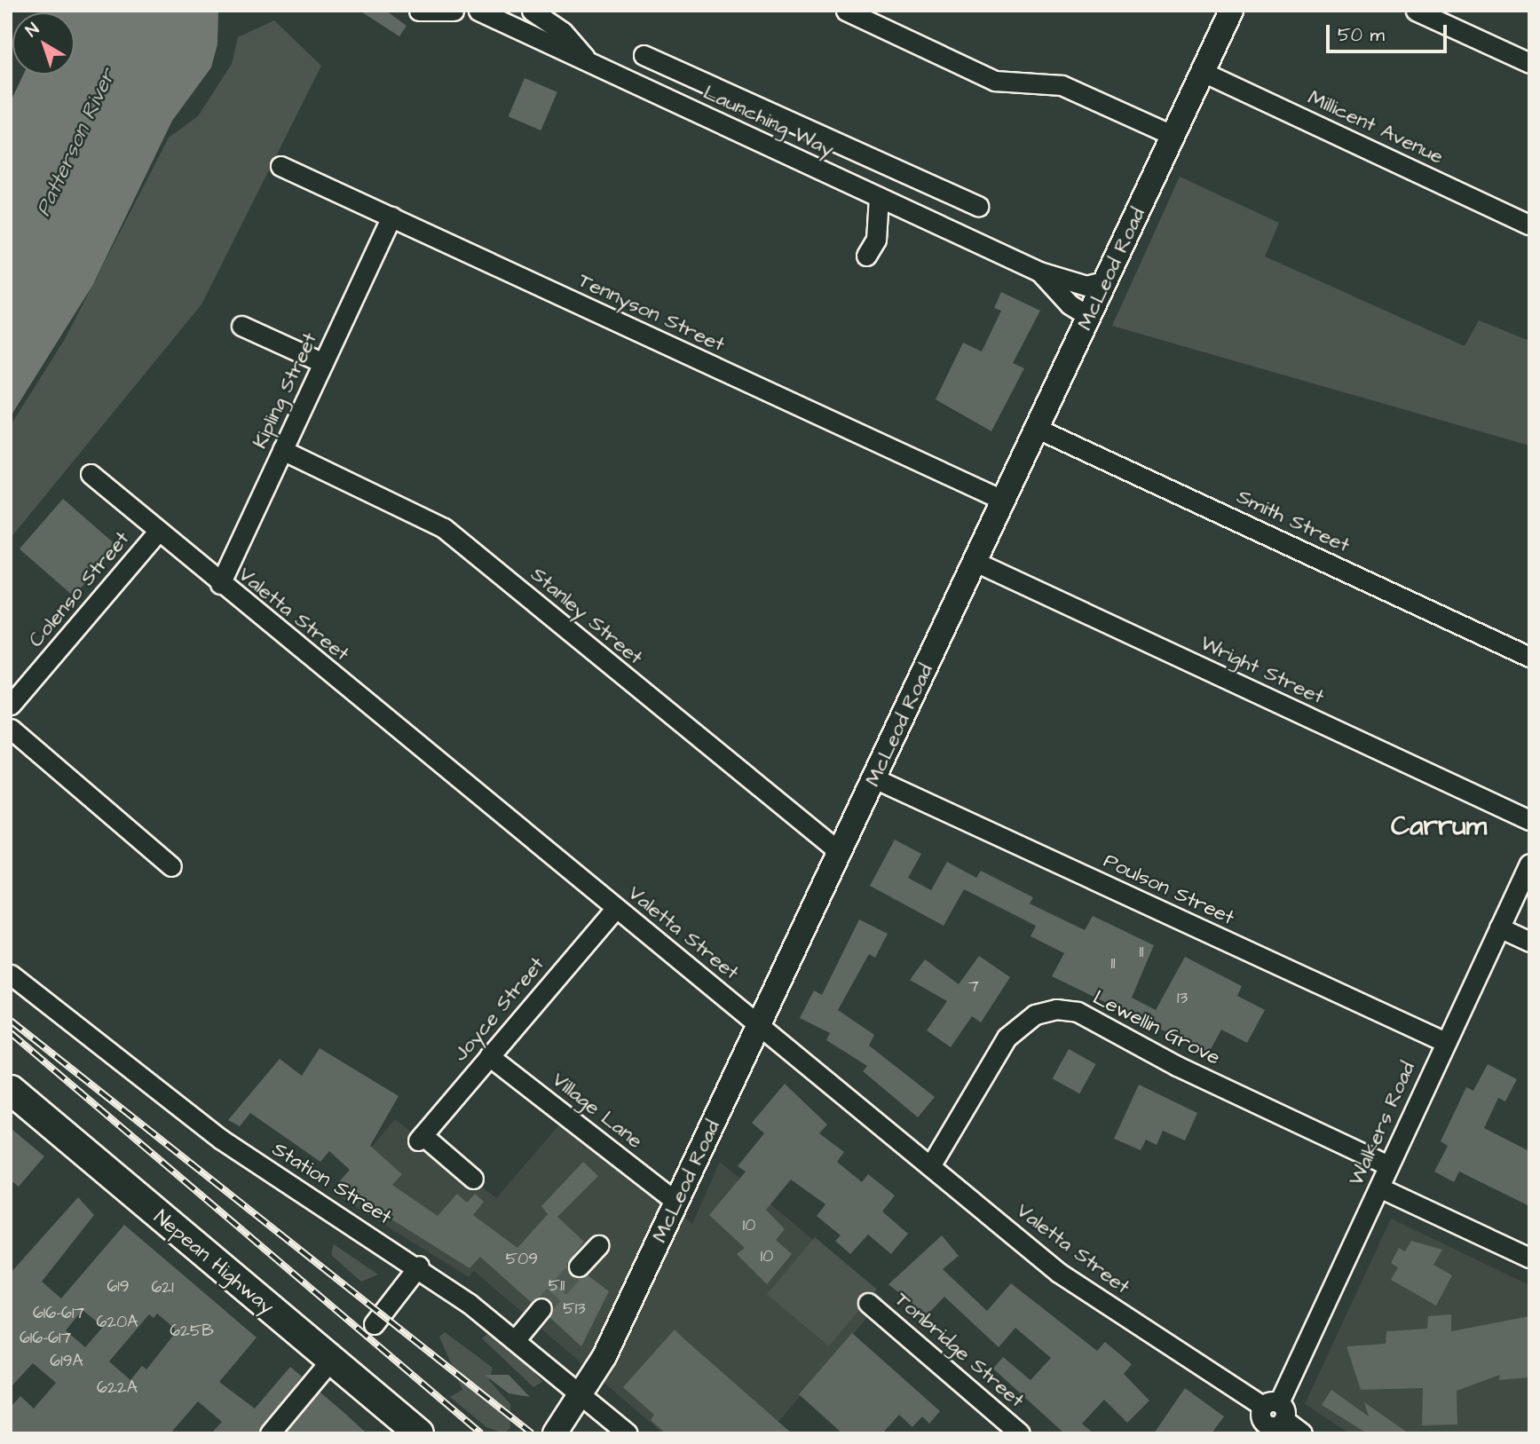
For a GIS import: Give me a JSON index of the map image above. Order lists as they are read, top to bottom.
{
  "streets": {
    "highway": ["Nepean Highway"],
    "main road": ["McLeod Road"],
    "street": [
      "Launching Way",
      "Millicent Avenue",
      "Tennyson Street",
      "Kipling Street",
      "Smith Street",
      "Colenso Street",
      "Valetta Street",
      "Stanley Street",
      "Wright Street",
      "Poulson Street",
      "Joyce Street",
      "Lewellin Grove",
      "Village Lane",
      "Walkers Road",
      "Station Street",
      "Tonbridge Street"
    ]
  },
  "crossings": [
    ["Launching Way", "McLeod Road"],
    ["Millicent Avenue", "McLeod Road"],
    ["McLeod Road", "Tennyson Street"],
    ["McLeod Road", "Smith Street"],
    ["McLeod Road", "Valetta Street"],
    ["McLeod Road", "Stanley Street"],
    ["McLeod Road", "Wright Street"],
    ["McLeod Road", "Poulson Street"],
    ["McLeod Road", "Village Lane"],
    ["McLeod Road", "Station Street"],
    ["Tennyson Street", "Kipling Street"],
    ["Kipling Street", "Valetta Street"],
    ["Kipling Street", "Stanley Street"],
    ["Colenso Street", "Valetta Street"],
    ["Valetta Street", "Joyce Street"],
    ["Valetta Street", "Lewellin Grove"],
    ["Valetta Street", "Walkers Road"],
    ["Poulson Street", "Walkers Road"],
    ["Joyce Street", "Village Lane"],
    ["Lewellin Grove", "Walkers Road"]
  ],
  "districts": ["Carrum"],
  "water": ["Patterson River"],
  "house_numbers": [
    "11",
    "11",
    "7",
    "13",
    "10",
    "10",
    "509",
    "511",
    "619",
    "621",
    "513",
    "616-617",
    "620A",
    "625B",
    "616-617",
    "619A",
    "622A"
  ],
  "scale_bar": "50 m",
  "north": "top left"
}
